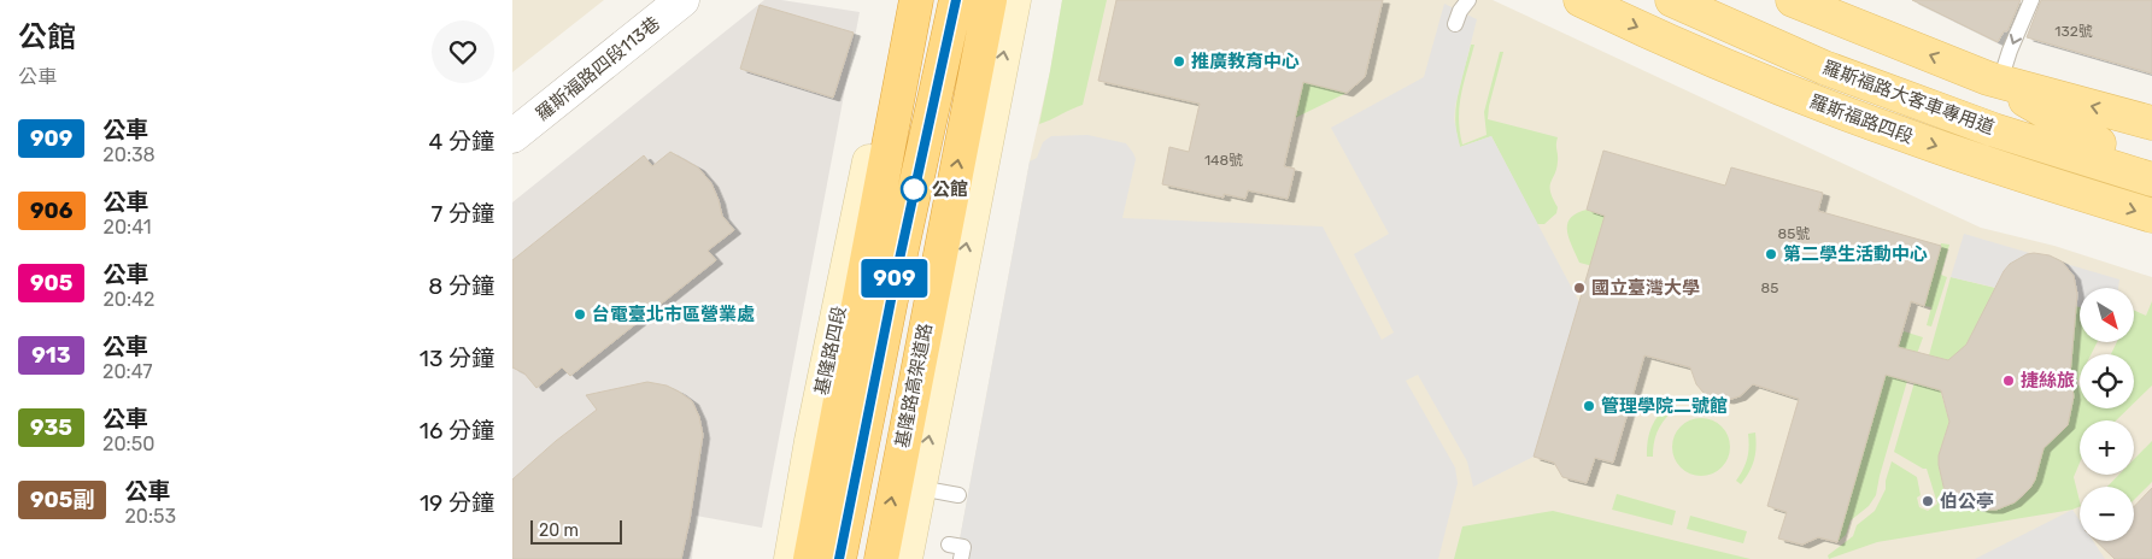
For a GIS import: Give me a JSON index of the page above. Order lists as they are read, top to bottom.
{
  "streets": {
    "highway": ["基隆路高架道路"],
    "main road": ["羅斯福路大客車專用道", "羅斯福路四段", "基隆路四段"],
    "street": ["羅斯福路四段113巷"]
  },
  "places": [
    "推廣教育中心",
    "公館",
    "第二學生活動中心",
    "國立臺灣大學",
    "台電臺北市區營業處",
    "捷絲旅",
    "管理學院二號館",
    "伯公亭"
  ],
  "lines": ["bus line 909"],
  "house_numbers": [
    "132號",
    "148號",
    "85號",
    "85"
  ],
  "scale_bar": "20 m",
  "north": "bottom right",
  "page": {
    "heading": ["公館", "公車"],
    "on_map": "909",
    "list": [
      {
        "mark": "909",
        "name": "公車",
        "note": "20:38",
        "value": "4 分鐘"
      },
      {
        "mark": "906",
        "name": "公車",
        "note": "20:41",
        "value": "7 分鐘"
      },
      {
        "mark": "905",
        "name": "公車",
        "note": "20:42",
        "value": "8 分鐘"
      },
      {
        "mark": "913",
        "name": "公車",
        "note": "20:47",
        "value": "13 分鐘"
      },
      {
        "mark": "935",
        "name": "公車",
        "note": "20:50",
        "value": "16 分鐘"
      },
      {
        "mark": "905副",
        "name": "公車",
        "note": "20:53",
        "value": "19 分鐘"
      }
    ],
    "map_buttons": ["+", "−"],
    "scale": "20 m"
  }
}
